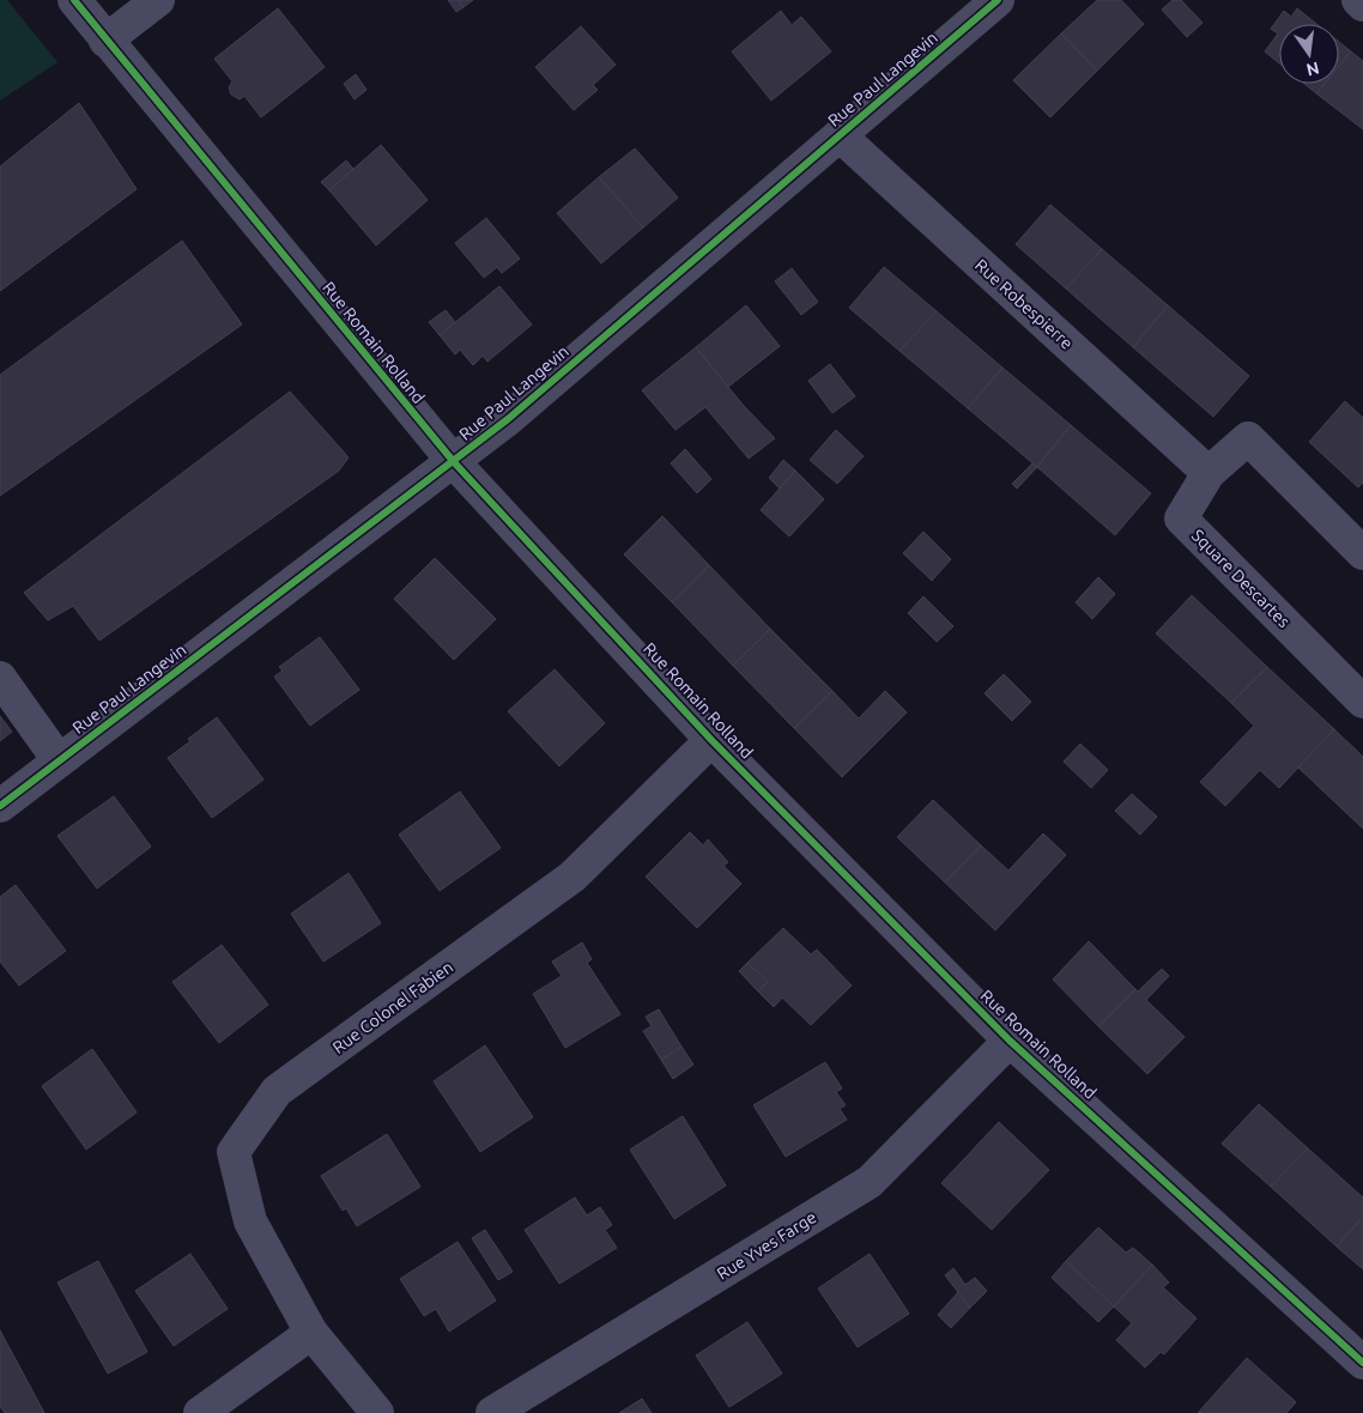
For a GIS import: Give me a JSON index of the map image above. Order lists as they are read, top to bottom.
{
  "streets": {
    "street": [
      "Rue Paul Langevin",
      "Rue Robespierre",
      "Rue Romain Rolland",
      "Square Descartes",
      "Rue Colonel Fabien",
      "Rue Yves Farge"
    ]
  },
  "crossings": [
    ["Rue Paul Langevin", "Rue Robespierre"],
    ["Rue Paul Langevin", "Rue Romain Rolland"],
    ["Rue Robespierre", "Square Descartes"],
    ["Rue Romain Rolland", "Rue Colonel Fabien"],
    ["Rue Romain Rolland", "Rue Yves Farge"]
  ],
  "north": "bottom"
}
